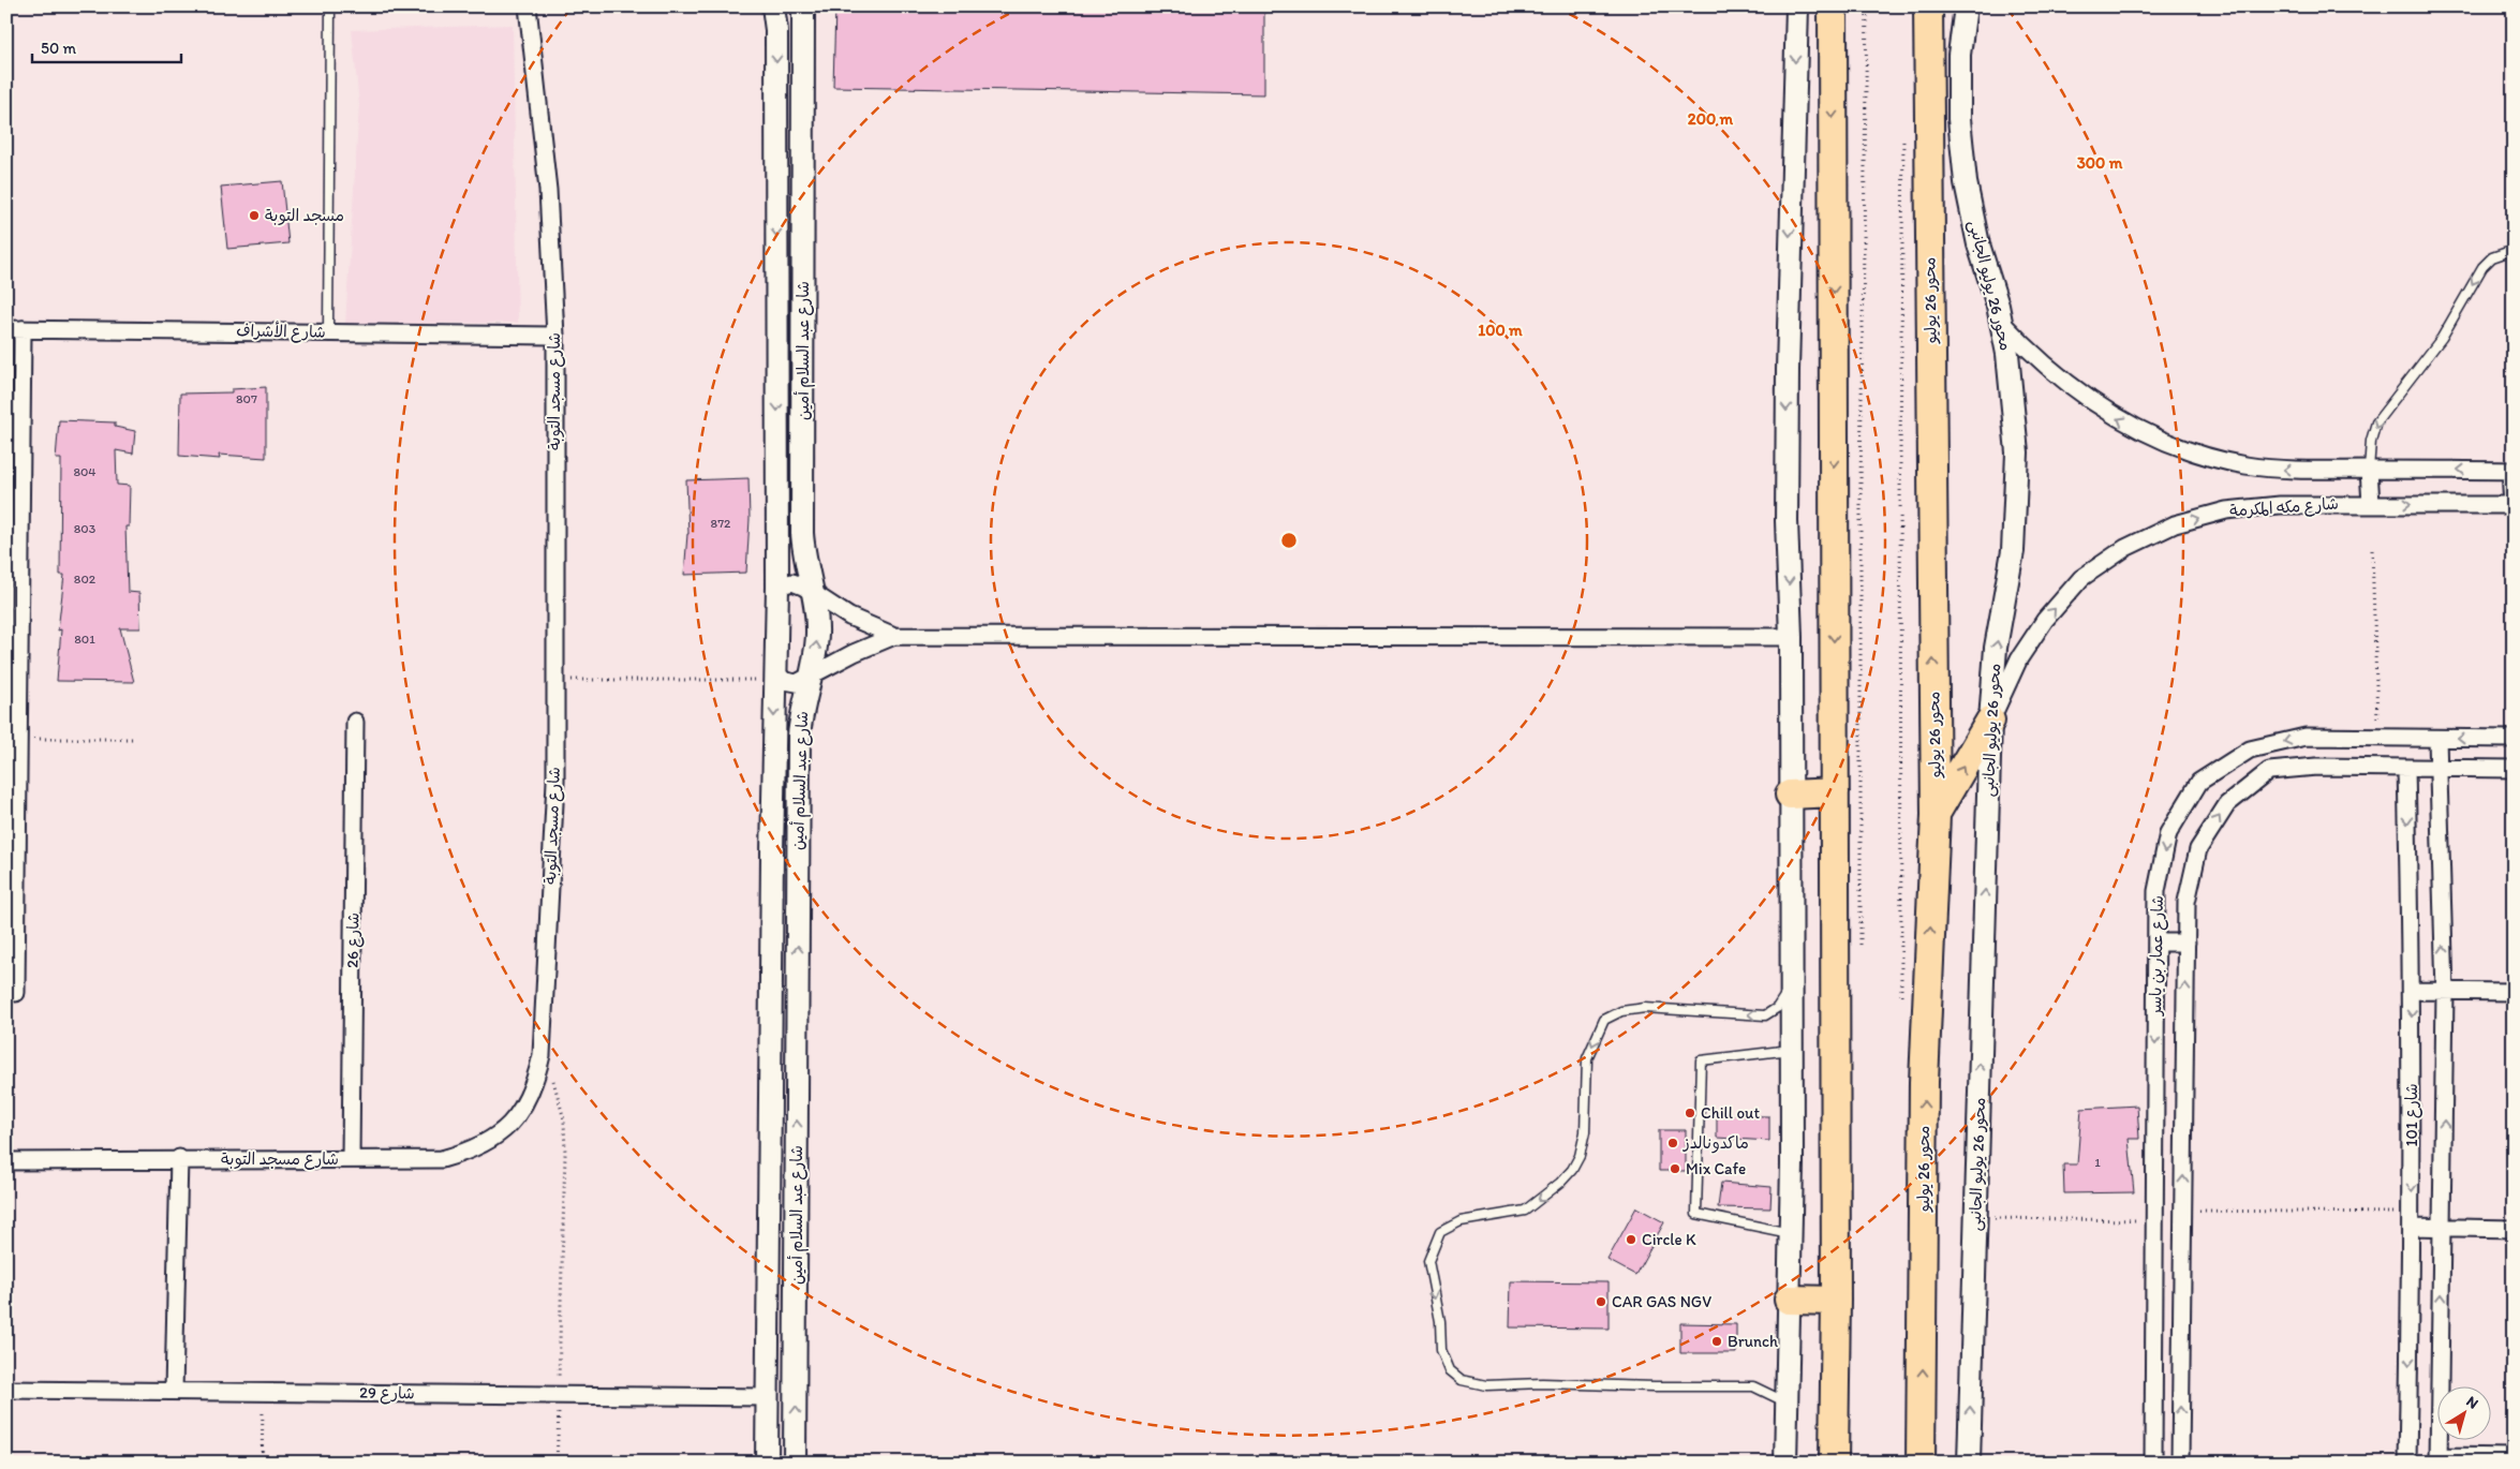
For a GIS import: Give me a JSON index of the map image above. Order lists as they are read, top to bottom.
{
  "streets": {
    "highway": ["محور 26 يوليو"],
    "street": [
      "محور 26 يوليو الجانبى",
      "شارع الأشراف",
      "شارع عبد السلام أمين",
      "شارع مسجد التوبة",
      "شارع مكه المكرمة",
      "شارع 26",
      "شارع عمار بن ياسر",
      "شارع 101",
      "شارع 29"
    ]
  },
  "crossings": [
    ["محور 26 يوليو الجانبى", "شارع مكه المكرمة"],
    ["شارع الأشراف", "شارع مسجد التوبة"],
    ["شارع عبد السلام أمين", "شارع 29"],
    ["شارع مسجد التوبة", "شارع 26"],
    ["شارع عمار بن ياسر", "شارع 101"]
  ],
  "places": [
    "مسجد التوبة",
    "Chill out",
    "ماكدونالدز",
    "Mix Cafe",
    "Circle K",
    "CAR GAS NGV",
    "Brunch"
  ],
  "house_numbers": [
    "807",
    "804",
    "872",
    "803",
    "802",
    "801",
    "1"
  ],
  "scale_bar": "50 m",
  "north": "top right",
  "rings": ["200 m", "300 m", "100 m"]
}
